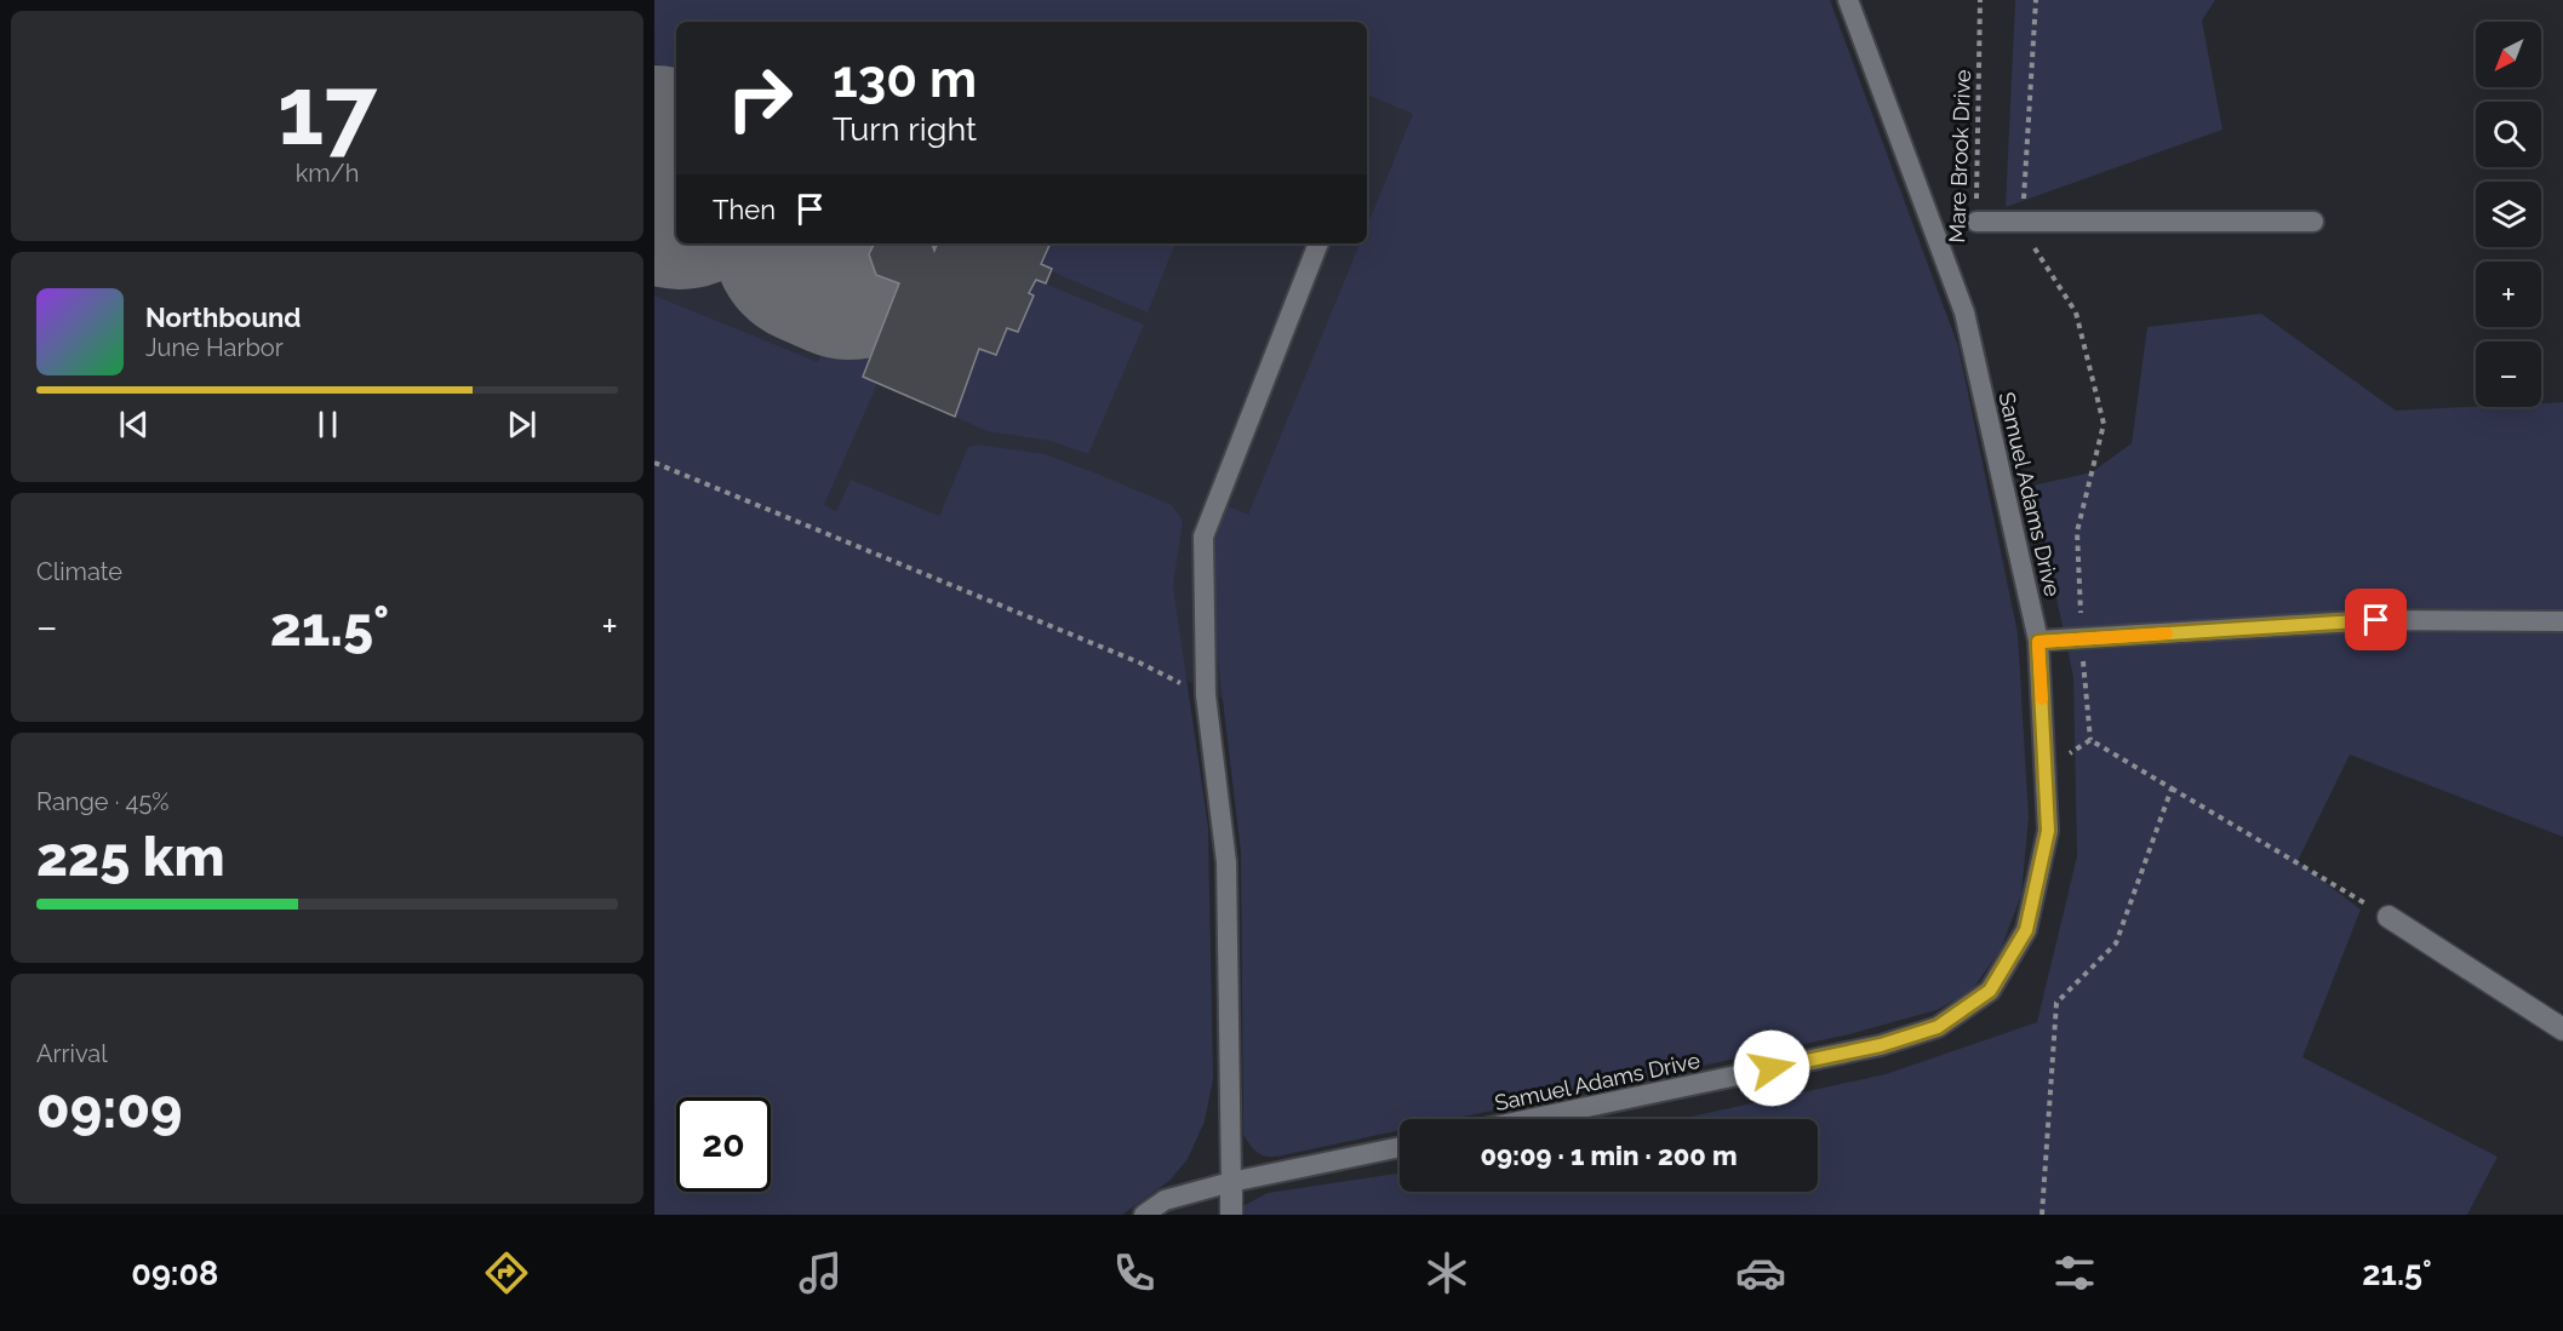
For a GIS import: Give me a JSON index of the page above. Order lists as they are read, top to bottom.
{
  "streets": {
    "lane": ["Samuel Adams Drive"],
    "path": ["Mare Brook Drive"]
  },
  "north": "bottom left",
  "page": {
    "tile": [
      ["17", "km/h"],
      "Climate",
      ["Range · 45%", "225 km"],
      ["Arrival", "09:09"]
    ],
    "map_buttons": ["+", "−"],
    "turn": ["130 m", "Turn right"],
    "then": "Then",
    "song": ["Northbound", "June Harbor"],
    "heat": ["−", "21.5°", "+"],
    "limit": "20",
    "trip": "09:09 · 1 min · 200 m",
    "tabs": ["09:08", "21.5°"]
  }
}
